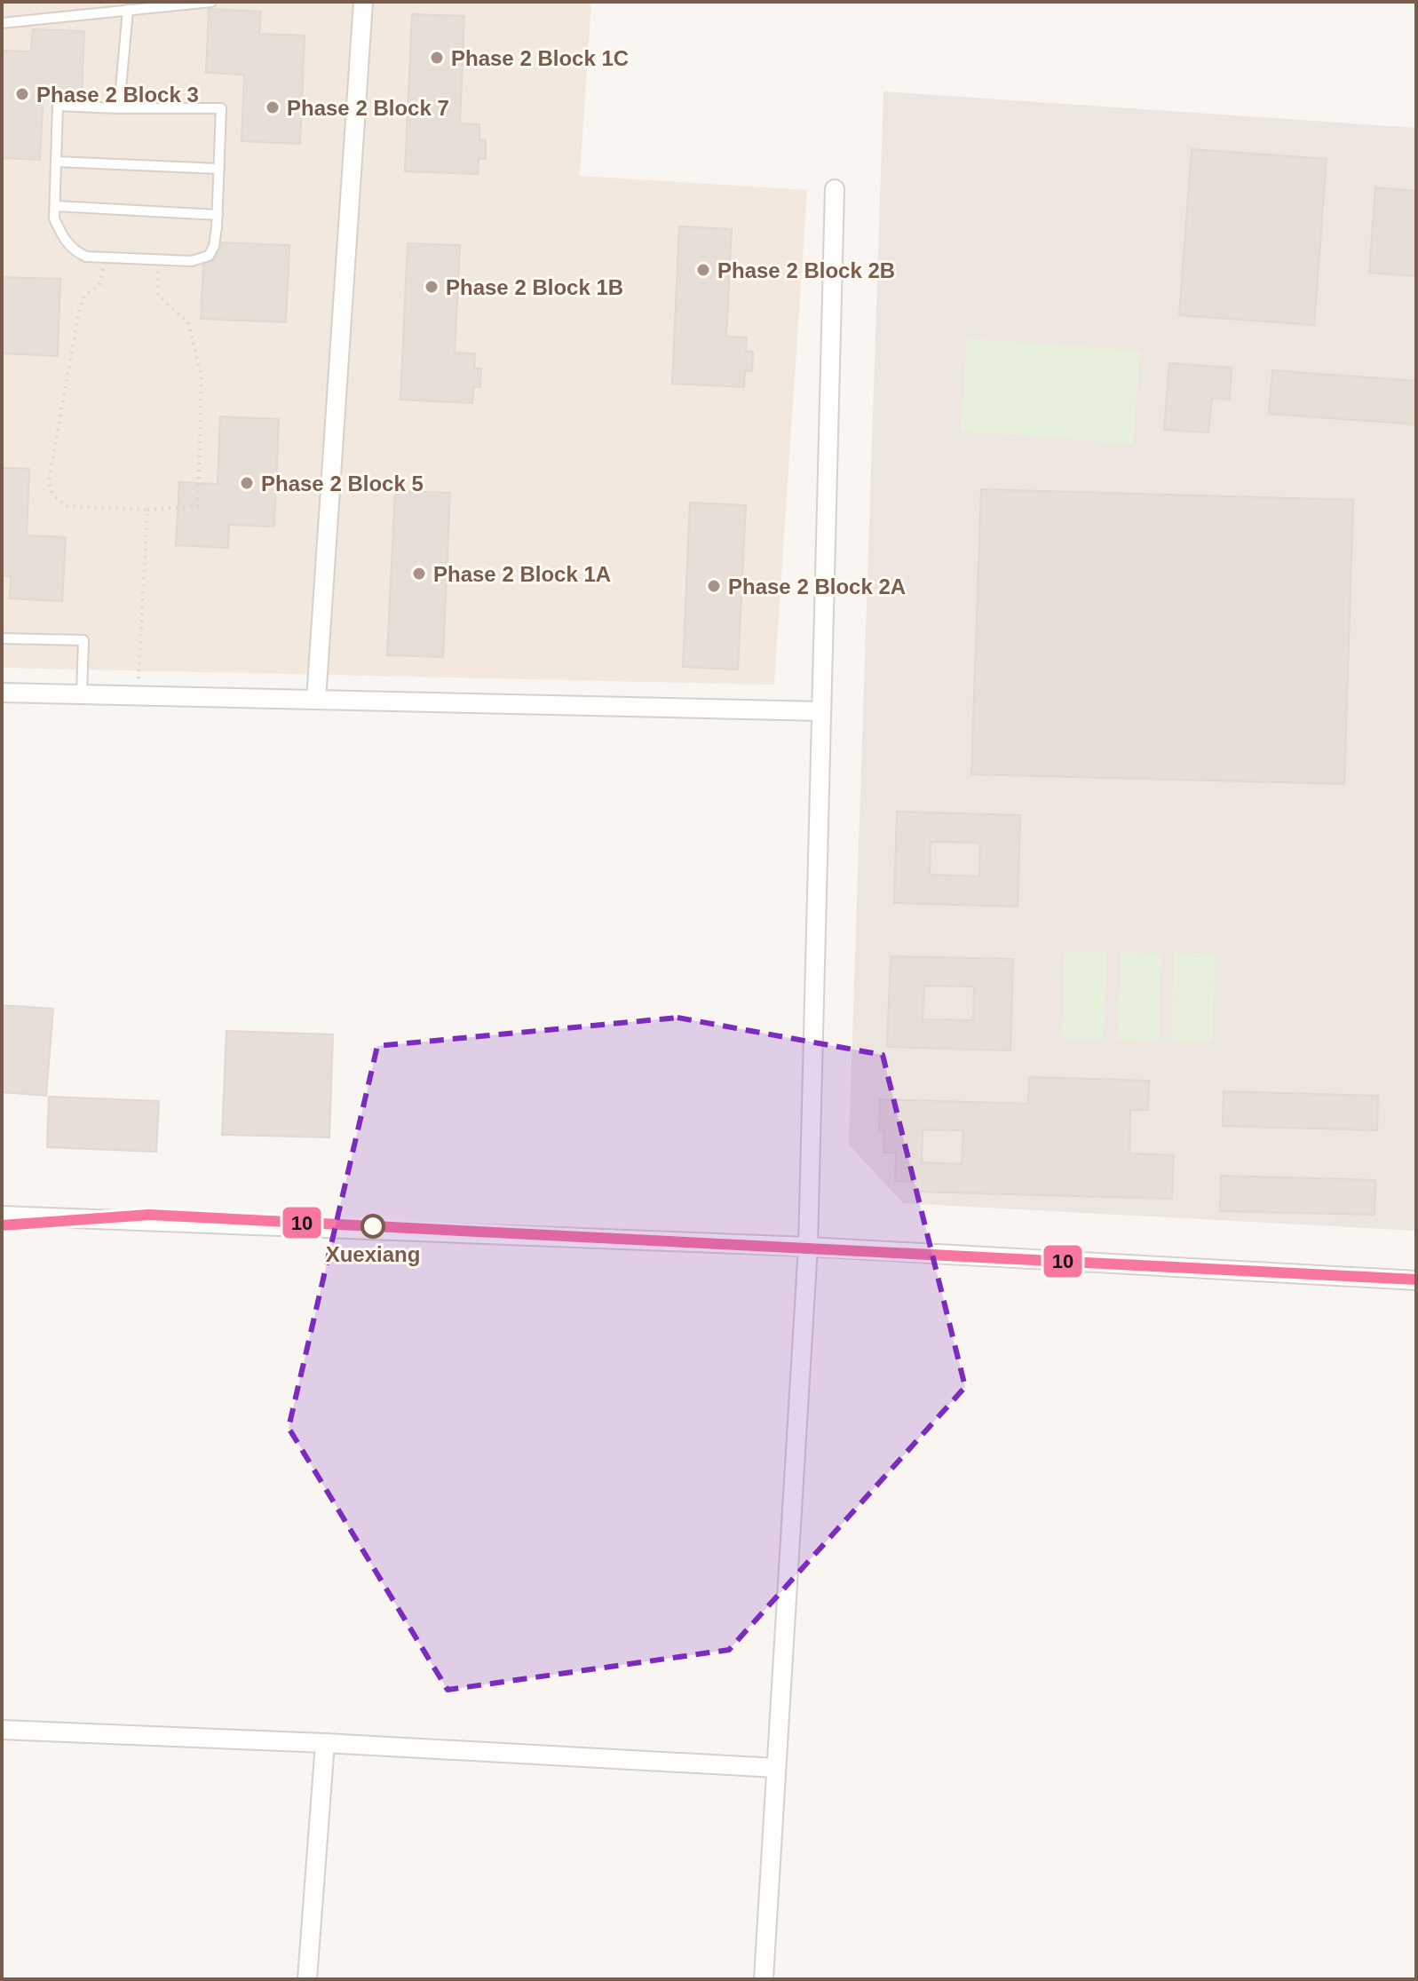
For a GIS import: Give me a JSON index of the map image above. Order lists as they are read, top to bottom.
{
  "places": [
    "Phase 2 Block 1C",
    "Phase 2 Block 3",
    "Phase 2 Block 7",
    "Phase 2 Block 2B",
    "Phase 2 Block 1B",
    "Phase 2 Block 5",
    "Phase 2 Block 1A",
    "Phase 2 Block 2A",
    "Xuexiang"
  ],
  "lines": ["transit line 10"]
}
